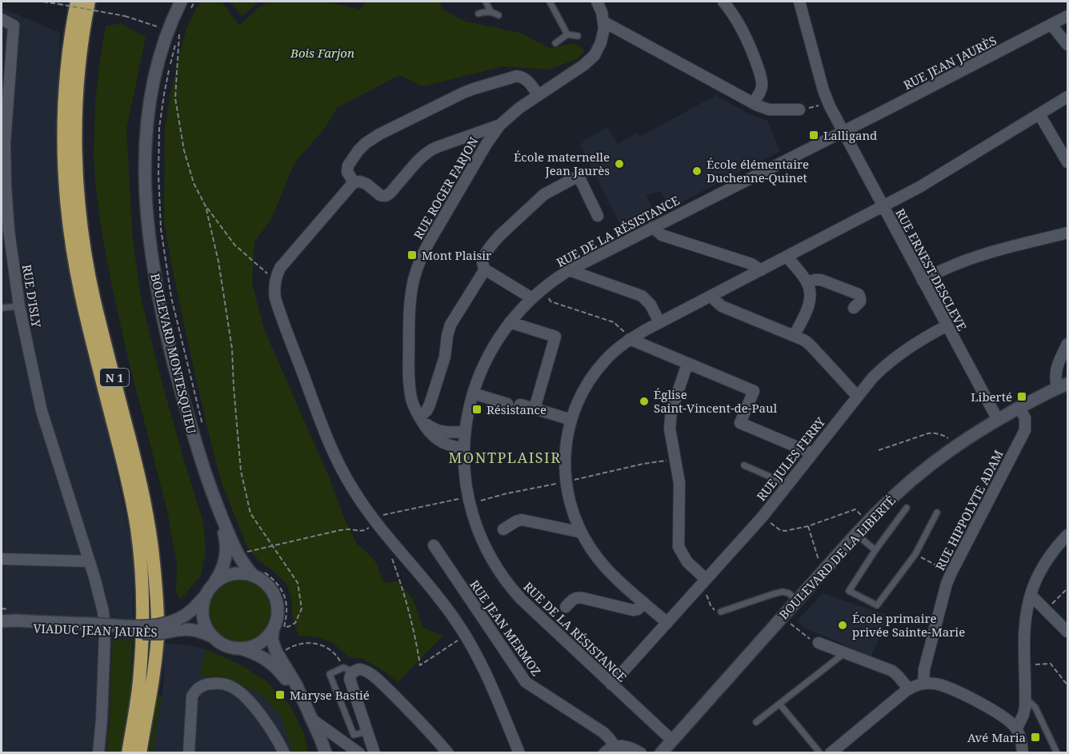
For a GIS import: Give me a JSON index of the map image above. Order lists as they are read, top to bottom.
{
  "streets": {
    "highway": ["N 1"],
    "main road": ["BOULEVARD MONTESQUIEU", "BOULEVARD DE LA LIBERTÉ", "VIADUC JEAN JAURÈS"],
    "street": [
      "RUE JEAN JAURÈS",
      "RUE ROGER FARJON",
      "RUE DE LA RÉSISTANCE",
      "RUE ERNEST DESCLEVE",
      "RUE D'ISLY",
      "RUE JULES FERRY",
      "RUE HIPPOLYTE ADAM",
      "RUE JEAN MERMOZ"
    ]
  },
  "crossings": [
    ["RUE JEAN JAURÈS", "RUE DE LA RÉSISTANCE"],
    ["RUE JEAN JAURÈS", "RUE ERNEST DESCLEVE"],
    ["RUE ROGER FARJON", "RUE DE LA RÉSISTANCE"],
    ["RUE DE LA RÉSISTANCE", "RUE ERNEST DESCLEVE"],
    ["RUE DE LA RÉSISTANCE", "RUE JULES FERRY"],
    ["RUE DE LA RÉSISTANCE", "BOULEVARD DE LA LIBERTÉ"],
    ["RUE ERNEST DESCLEVE", "RUE JULES FERRY"],
    ["RUE ERNEST DESCLEVE", "BOULEVARD DE LA LIBERTÉ"],
    ["BOULEVARD MONTESQUIEU", "VIADUC JEAN JAURÈS"],
    ["RUE HIPPOLYTE ADAM", "BOULEVARD DE LA LIBERTÉ"]
  ],
  "districts": ["MONTPLAISIR"],
  "parks": ["Bois Farjon"],
  "places": {
    "transit": [
      "Lalligand",
      "Mont Plaisir",
      "Liberté",
      "Résistance",
      "Maryse Bastié",
      "Avé Maria"
    ],
    "other": [
      "École maternelle Jean Jaurès",
      "École élémentaire Duchenne-Quinet",
      "Église Saint-Vincent-de-Paul",
      "École primaire privée Sainte-Marie"
    ]
  }
}
